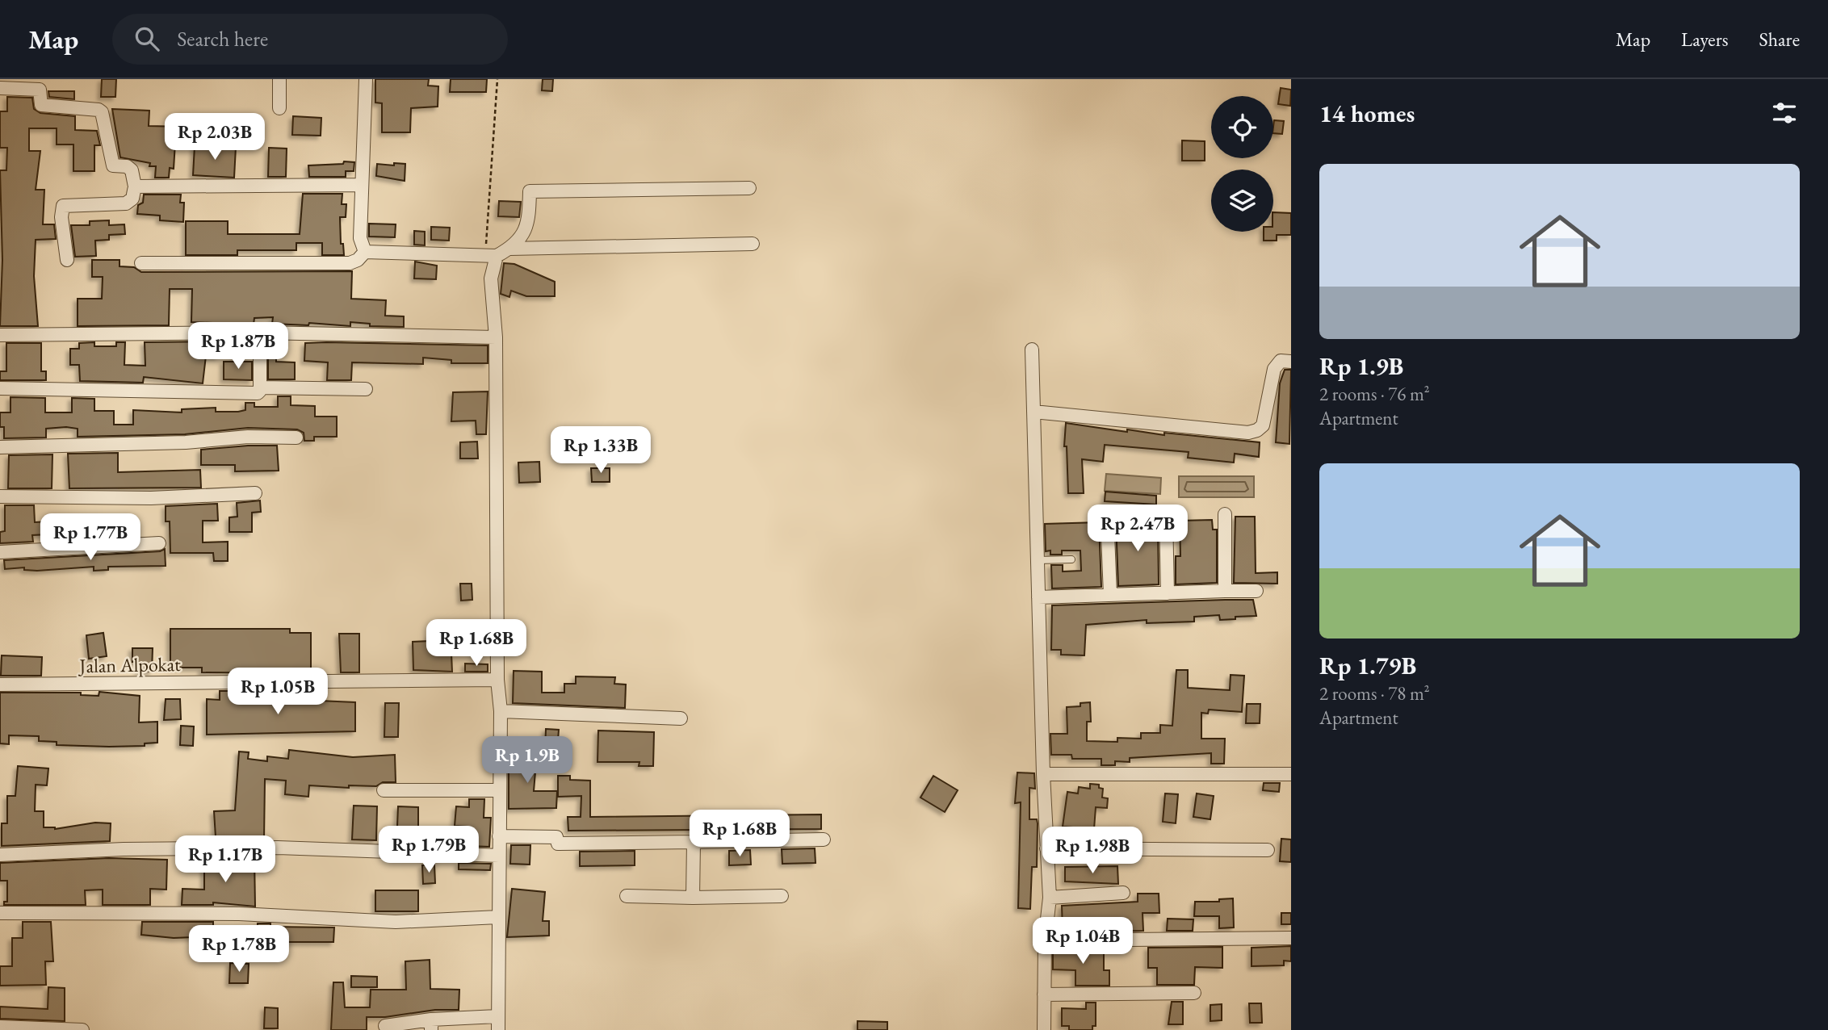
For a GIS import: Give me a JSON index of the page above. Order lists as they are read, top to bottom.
{
  "streets": {
    "street": ["Jalan Alpokat"]
  },
  "page": {
    "header": "Map",
    "search": "Search here",
    "nav": ["Map", "Layers", "Share"],
    "heading": "14 homes",
    "price": [
      "Rp 2.03B",
      "Rp 1.87B",
      "Rp 1.33B",
      "Rp 2.47B",
      "Rp 1.77B",
      "Rp 1.68B",
      "Rp 1.05B",
      "Rp 1.9B",
      "Rp 1.68B",
      "Rp 1.79B",
      "Rp 1.98B",
      "Rp 1.17B",
      "Rp 1.04B",
      "Rp 1.78B"
    ],
    "list": [
      {
        "name": "Rp 1.9B",
        "note": "2 rooms · 76 m² · Apartment"
      },
      {
        "name": "Rp 1.79B",
        "note": "2 rooms · 78 m² · Apartment"
      }
    ]
  }
}
